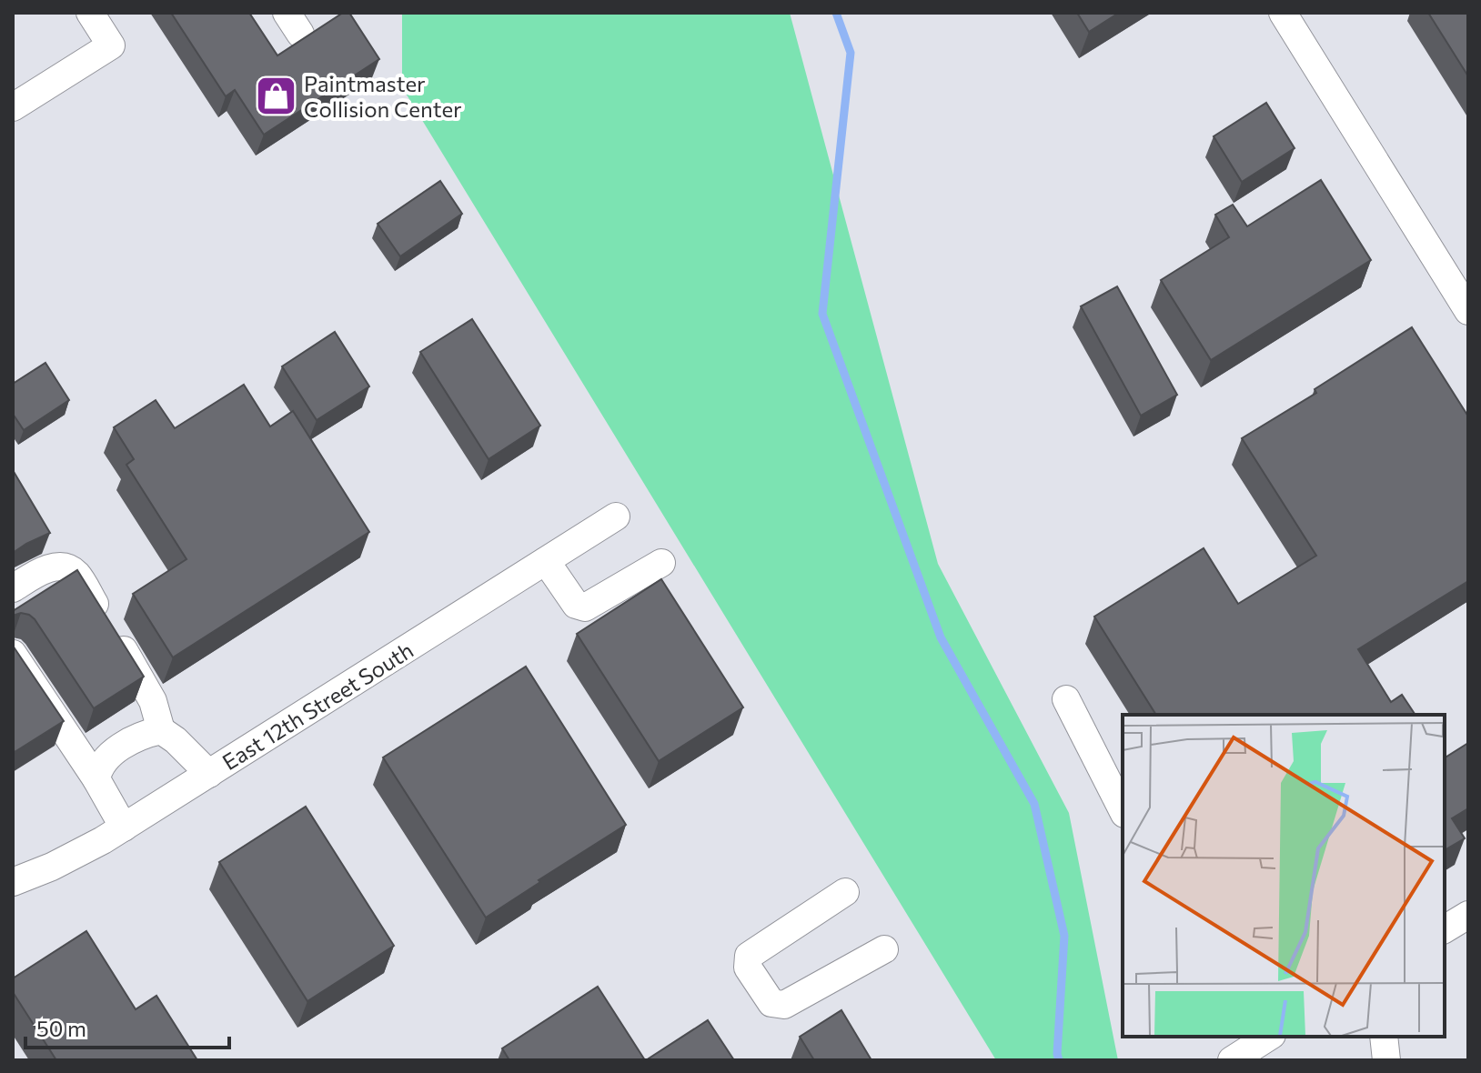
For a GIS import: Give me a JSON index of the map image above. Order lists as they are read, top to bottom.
{
  "streets": {
    "street": ["East 12th Street South"]
  },
  "places": {
    "shop": ["Paintmaster Collision Center"]
  },
  "scale_bar": "50 m"
}
